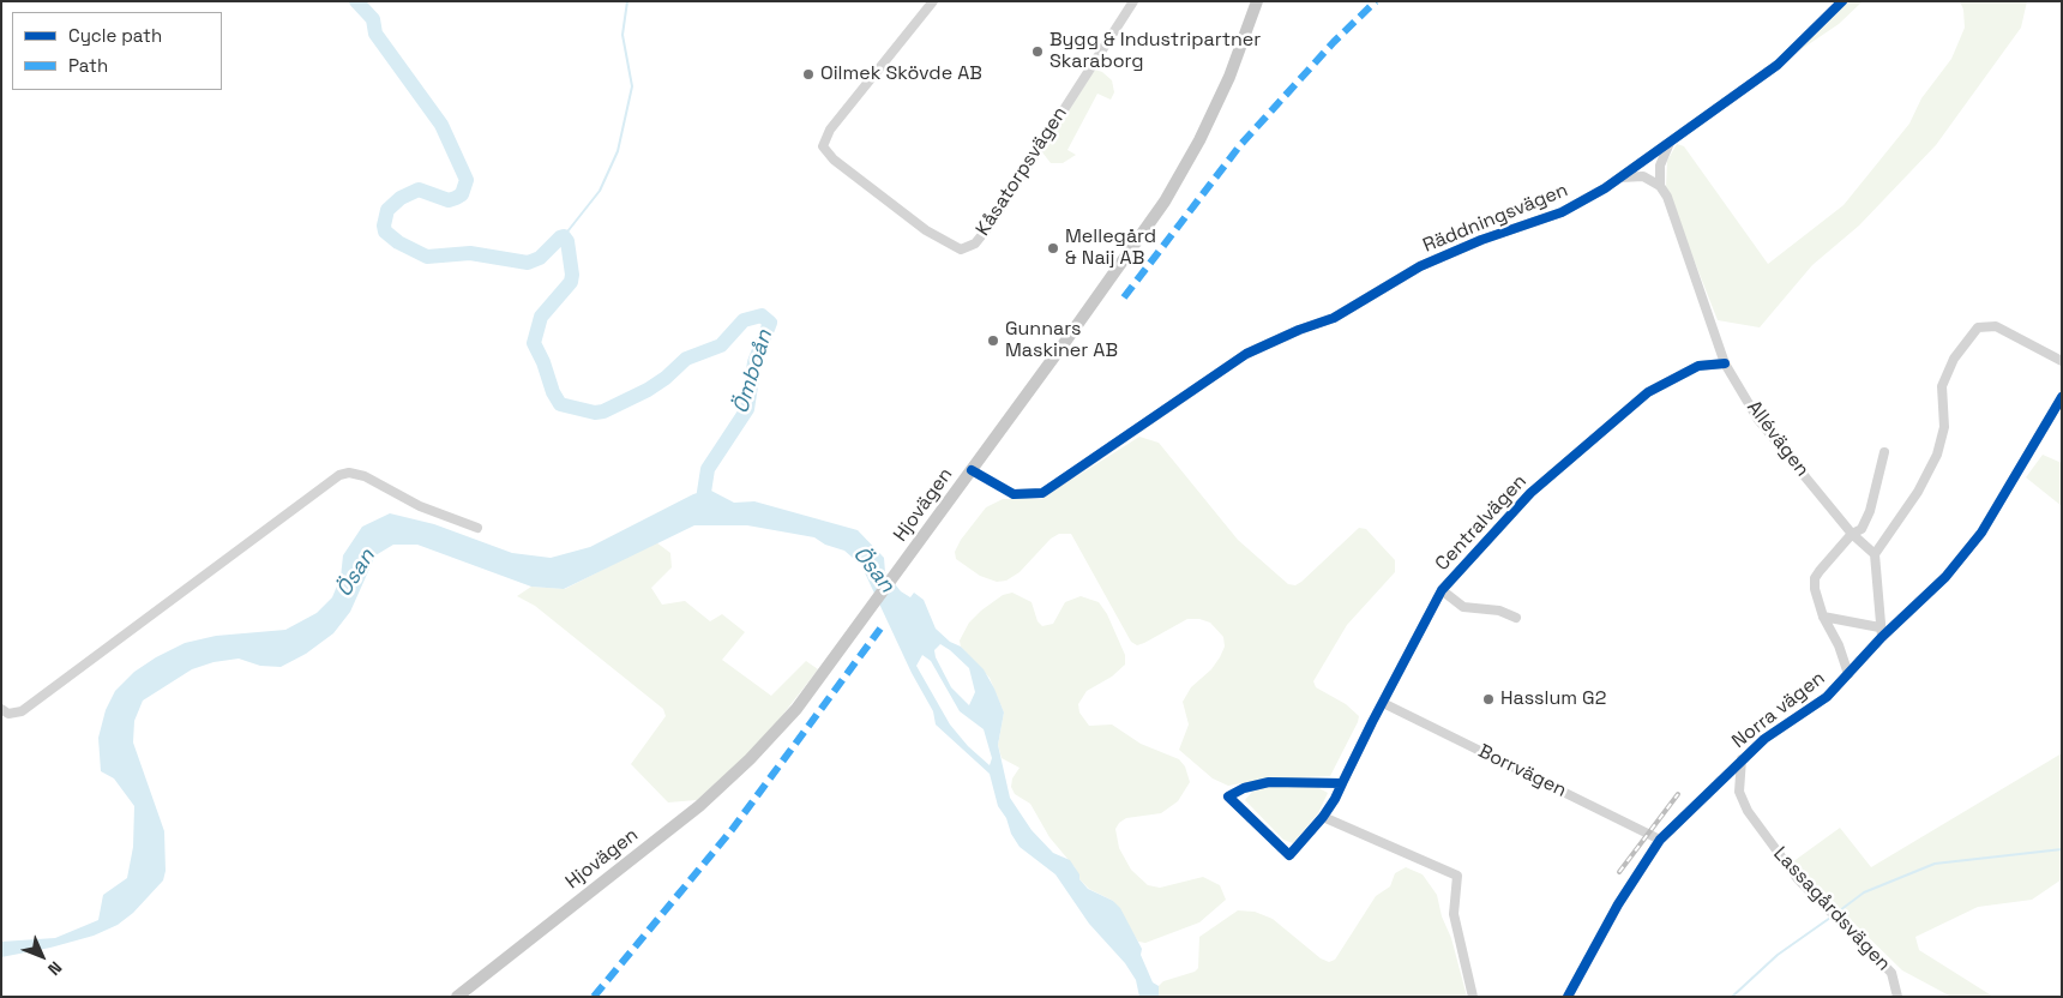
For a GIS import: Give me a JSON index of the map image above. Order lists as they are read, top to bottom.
{
  "streets": {
    "main road": ["Hjovägen"],
    "street": [
      "Kåsatorpsvägen",
      "Räddningsvägen",
      "Allévägen",
      "Centralvägen",
      "Norra vägen",
      "Borrvägen",
      "Lassagårdsvägen"
    ]
  },
  "crossings": [
    ["Allévägen", "Centralvägen"],
    ["Centralvägen", "Borrvägen"],
    ["Norra vägen", "Borrvägen"],
    ["Norra vägen", "Lassagårdsvägen"]
  ],
  "water": ["Ömboån", "Ösan"],
  "places": [
    "Bygg & Industripartner Skaraborg",
    "Oilmek Skövde AB",
    "Mellegård & Naij AB",
    "Gunnars Maskiner AB",
    "Hasslum G2"
  ],
  "legend": ["Cycle path", "Path"],
  "north": "bottom right"
}
